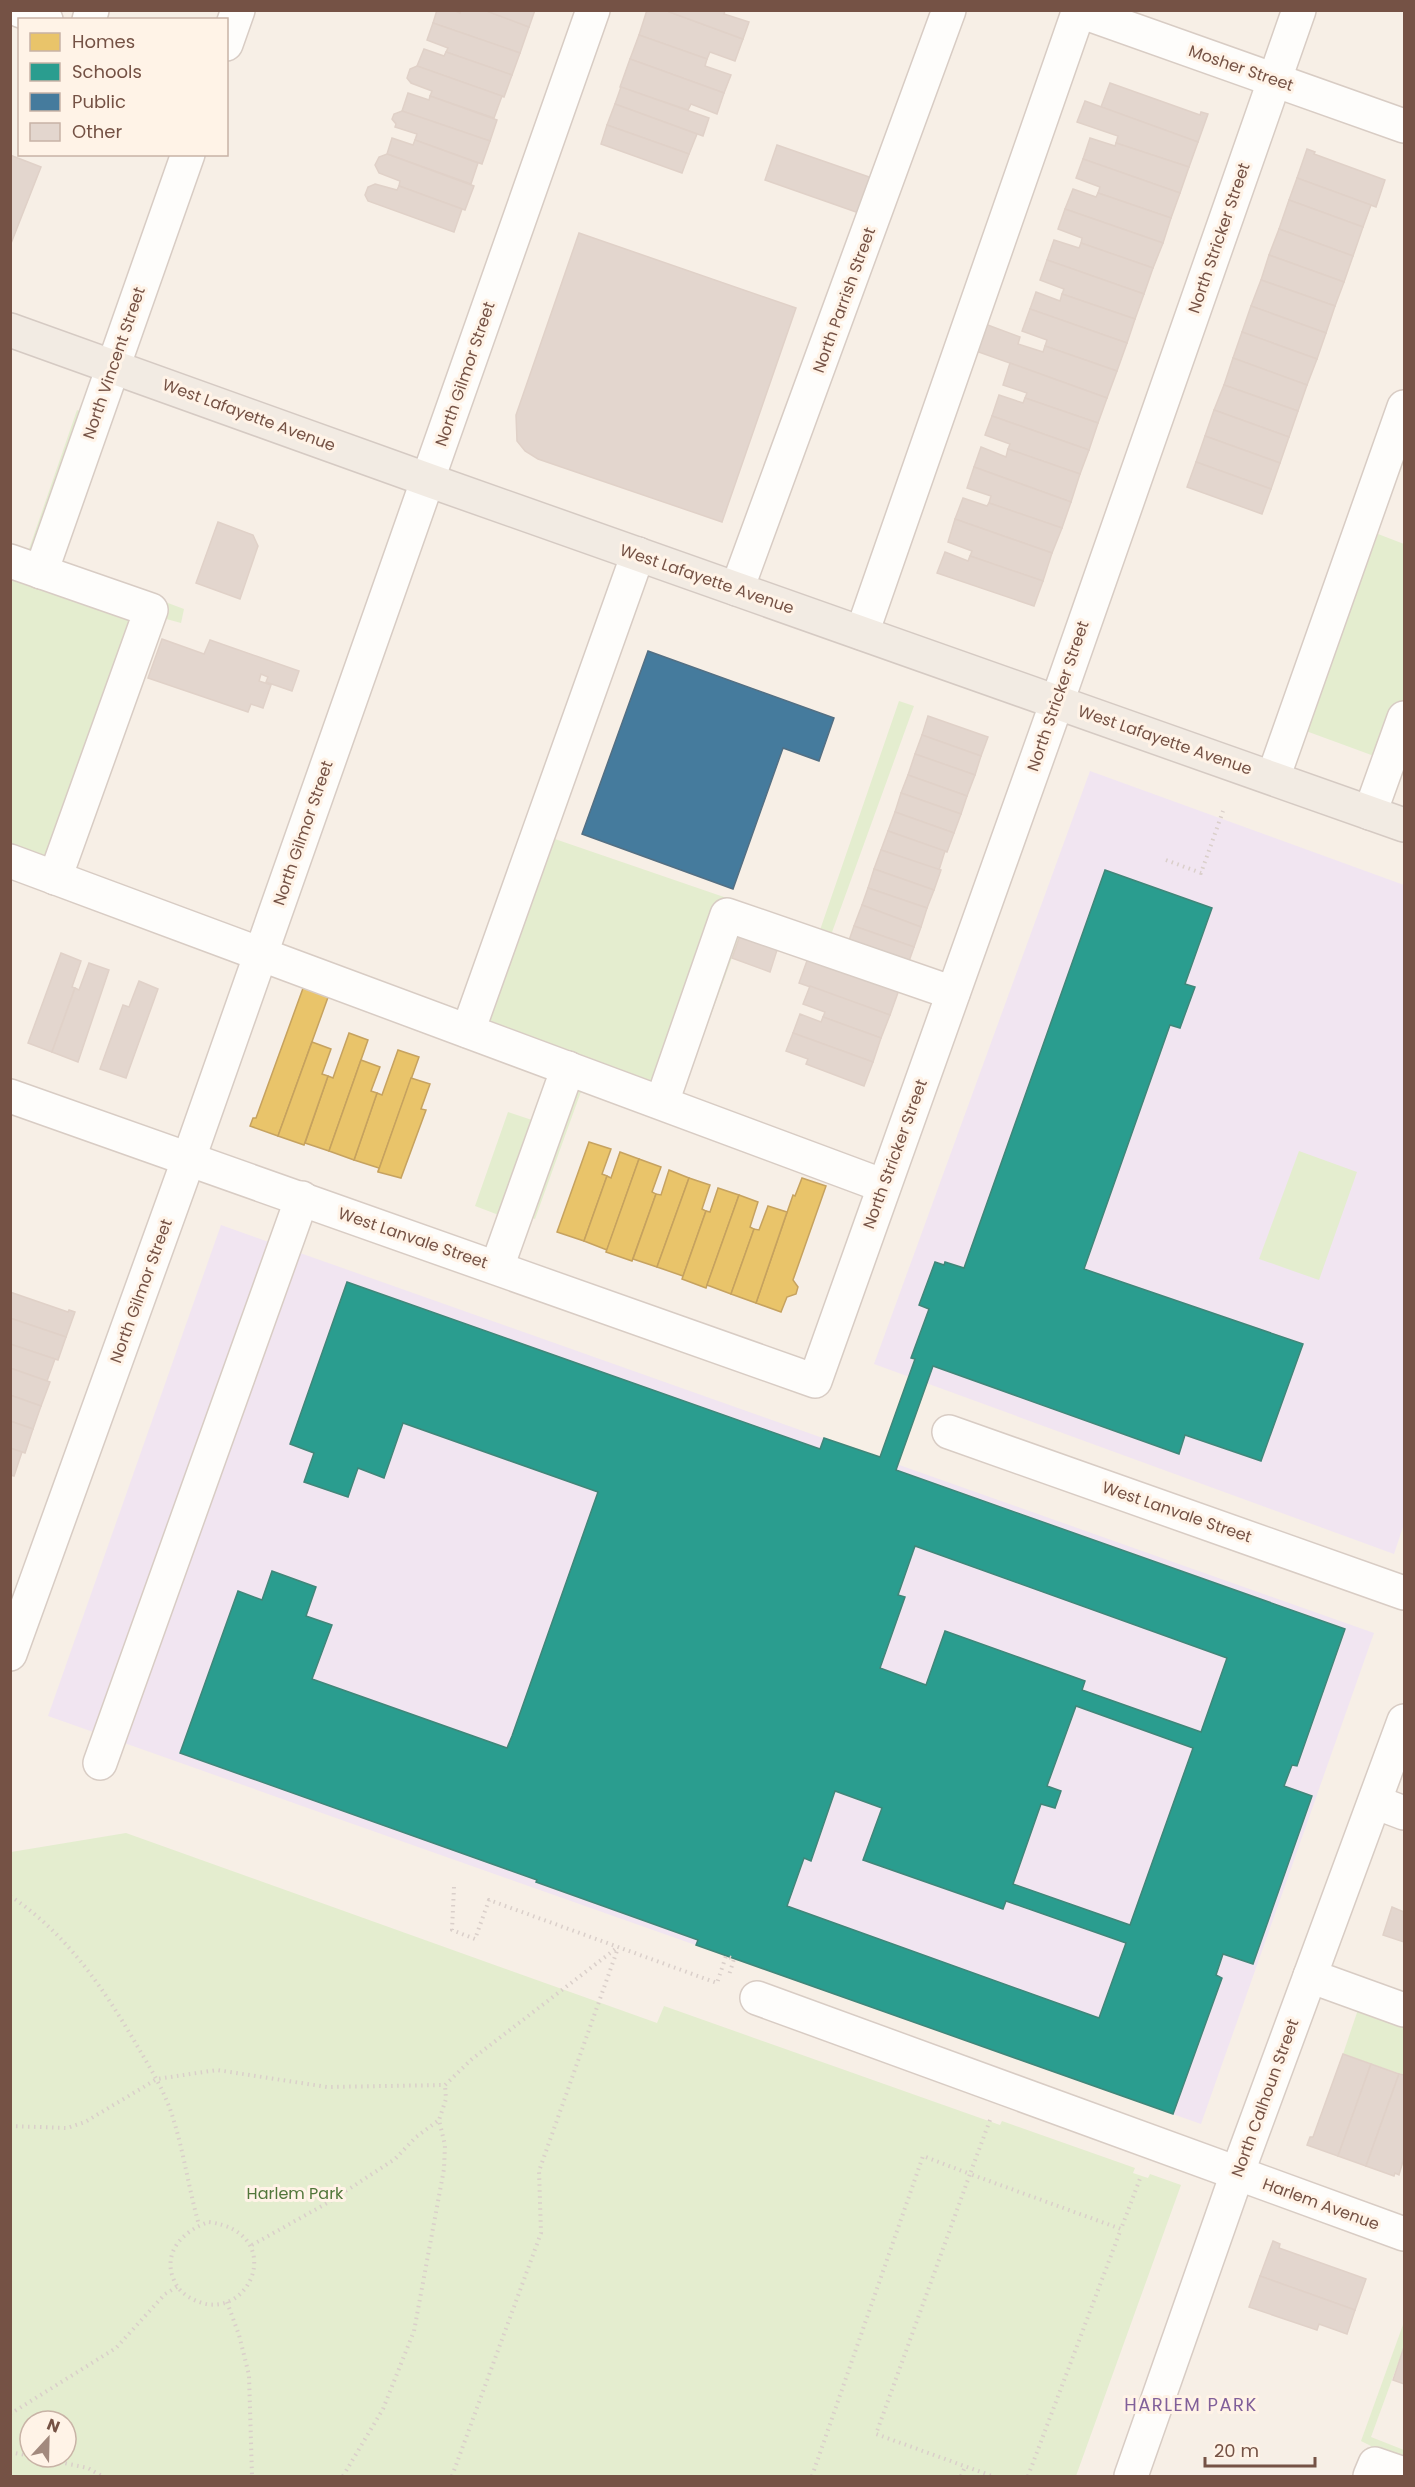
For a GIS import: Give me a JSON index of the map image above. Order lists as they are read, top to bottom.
{
  "streets": {
    "main road": ["West Lafayette Avenue"],
    "street": [
      "Mosher Street",
      "North Stricker Street",
      "North Parrish Street",
      "North Vincent Street",
      "North Gilmor Street",
      "West Lanvale Street",
      "North Calhoun Street",
      "Harlem Avenue"
    ]
  },
  "crossings": [
    ["Mosher Street", "North Stricker Street"],
    ["North Stricker Street", "West Lafayette Avenue"],
    ["North Stricker Street", "West Lanvale Street"],
    ["North Parrish Street", "West Lafayette Avenue"],
    ["North Vincent Street", "West Lafayette Avenue"],
    ["North Gilmor Street", "West Lafayette Avenue"],
    ["North Gilmor Street", "West Lanvale Street"],
    ["North Calhoun Street", "Harlem Avenue"]
  ],
  "districts": ["HARLEM PARK"],
  "parks": ["Harlem Park"],
  "legend": [
    "Homes",
    "Schools",
    "Public",
    "Other"
  ],
  "scale_bar": "20 m",
  "north": "top"
}
